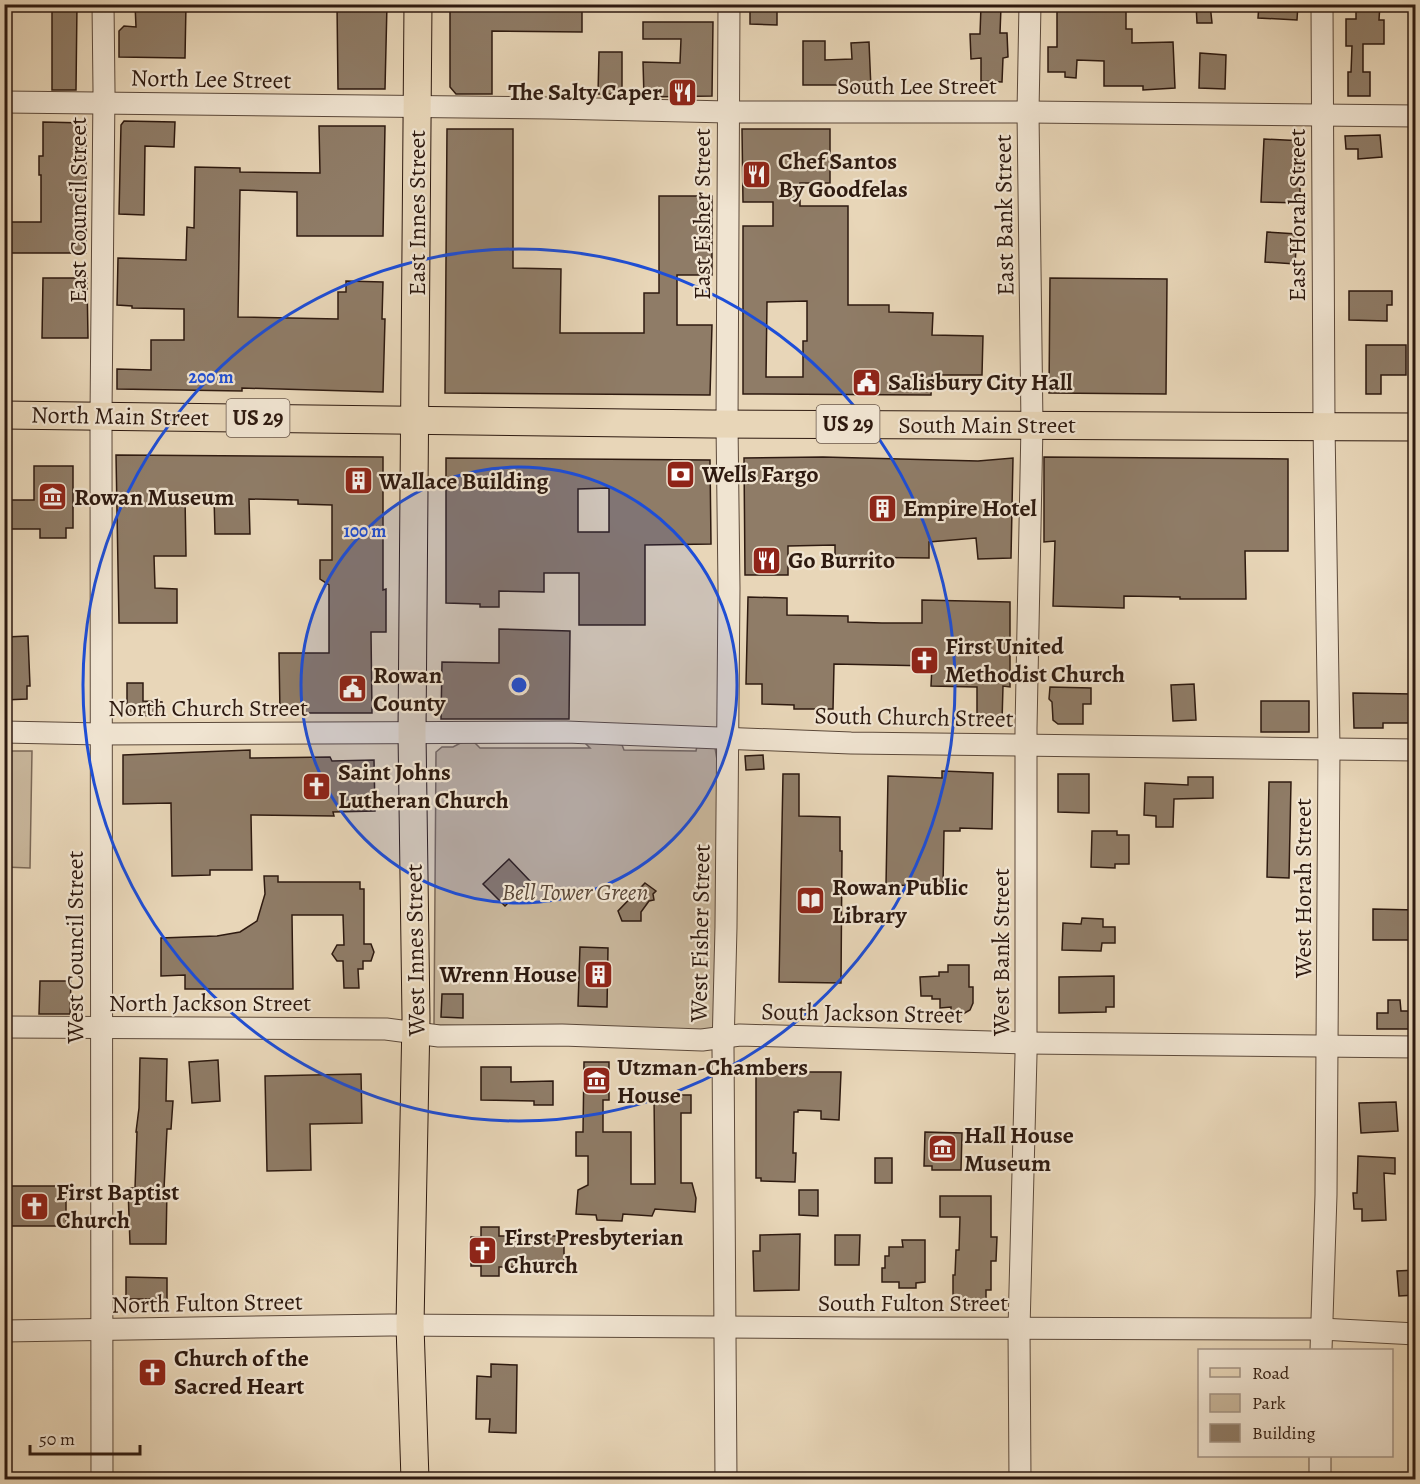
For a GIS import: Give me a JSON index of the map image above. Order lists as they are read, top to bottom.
{
  "streets": {
    "main road": [
      "East Innes Street",
      "North Main Street",
      "US 29",
      "South Main Street",
      "West Innes Street"
    ],
    "street": [
      "North Lee Street",
      "South Lee Street",
      "East Council Street",
      "East Fisher Street",
      "East Bank Street",
      "East Horah Street",
      "North Church Street",
      "South Church Street",
      "West Horah Street",
      "West Fisher Street",
      "West Council Street",
      "West Bank Street",
      "North Jackson Street",
      "South Jackson Street",
      "North Fulton Street",
      "South Fulton Street"
    ]
  },
  "crossings": [
    ["North Lee Street", "South Lee Street"],
    ["North Lee Street", "East Council Street"],
    ["North Lee Street", "East Innes Street"],
    ["South Lee Street", "East Innes Street"],
    ["South Lee Street", "East Fisher Street"],
    ["South Lee Street", "East Bank Street"],
    ["South Lee Street", "East Horah Street"],
    ["East Council Street", "North Main Street"],
    ["East Council Street", "West Council Street"],
    ["East Innes Street", "North Main Street"],
    ["East Innes Street", "South Main Street"],
    ["East Innes Street", "West Innes Street"],
    ["East Fisher Street", "South Main Street"],
    ["East Fisher Street", "West Fisher Street"],
    ["East Bank Street", "South Main Street"],
    ["East Bank Street", "West Bank Street"],
    ["East Horah Street", "South Main Street"],
    ["East Horah Street", "West Horah Street"],
    ["North Main Street", "South Main Street"],
    ["North Main Street", "West Council Street"],
    ["North Main Street", "West Innes Street"],
    ["South Main Street", "West Horah Street"],
    ["South Main Street", "West Fisher Street"],
    ["South Main Street", "West Innes Street"],
    ["South Main Street", "West Bank Street"],
    ["North Church Street", "South Church Street"],
    ["North Church Street", "West Council Street"],
    ["North Church Street", "West Innes Street"],
    ["South Church Street", "West Horah Street"],
    ["South Church Street", "West Fisher Street"],
    ["South Church Street", "West Innes Street"],
    ["South Church Street", "West Bank Street"],
    ["West Horah Street", "South Jackson Street"],
    ["West Horah Street", "South Fulton Street"],
    ["West Fisher Street", "South Jackson Street"],
    ["West Fisher Street", "South Fulton Street"],
    ["West Council Street", "North Jackson Street"],
    ["West Council Street", "North Fulton Street"],
    ["West Innes Street", "North Jackson Street"],
    ["West Innes Street", "South Jackson Street"],
    ["West Innes Street", "North Fulton Street"],
    ["West Innes Street", "South Fulton Street"],
    ["West Bank Street", "South Jackson Street"],
    ["West Bank Street", "South Fulton Street"],
    ["North Jackson Street", "South Jackson Street"],
    ["North Fulton Street", "South Fulton Street"]
  ],
  "parks": ["Bell Tower Green"],
  "places": {
    "restaurant": ["The Salty Caper", "Chef Santos By Goodfelas", "Go Burrito"],
    "public building": ["Salisbury City Hall", "Rowan County"],
    "bank": ["Wells Fargo"],
    "building": ["Wallace Building", "Empire Hotel", "Wrenn House"],
    "museum": ["Rowan Museum", "Utzman-Chambers House", "Hall House Museum"],
    "church": [
      "First United Methodist Church",
      "Saint Johns Lutheran Church",
      "First Baptist Church",
      "First Presbyterian Church",
      "Church of the Sacred Heart"
    ],
    "library": ["Rowan Public Library"]
  },
  "legend": ["Road", "Park", "Building"],
  "scale_bar": "50 m",
  "rings": ["200 m", "100 m"]
}
